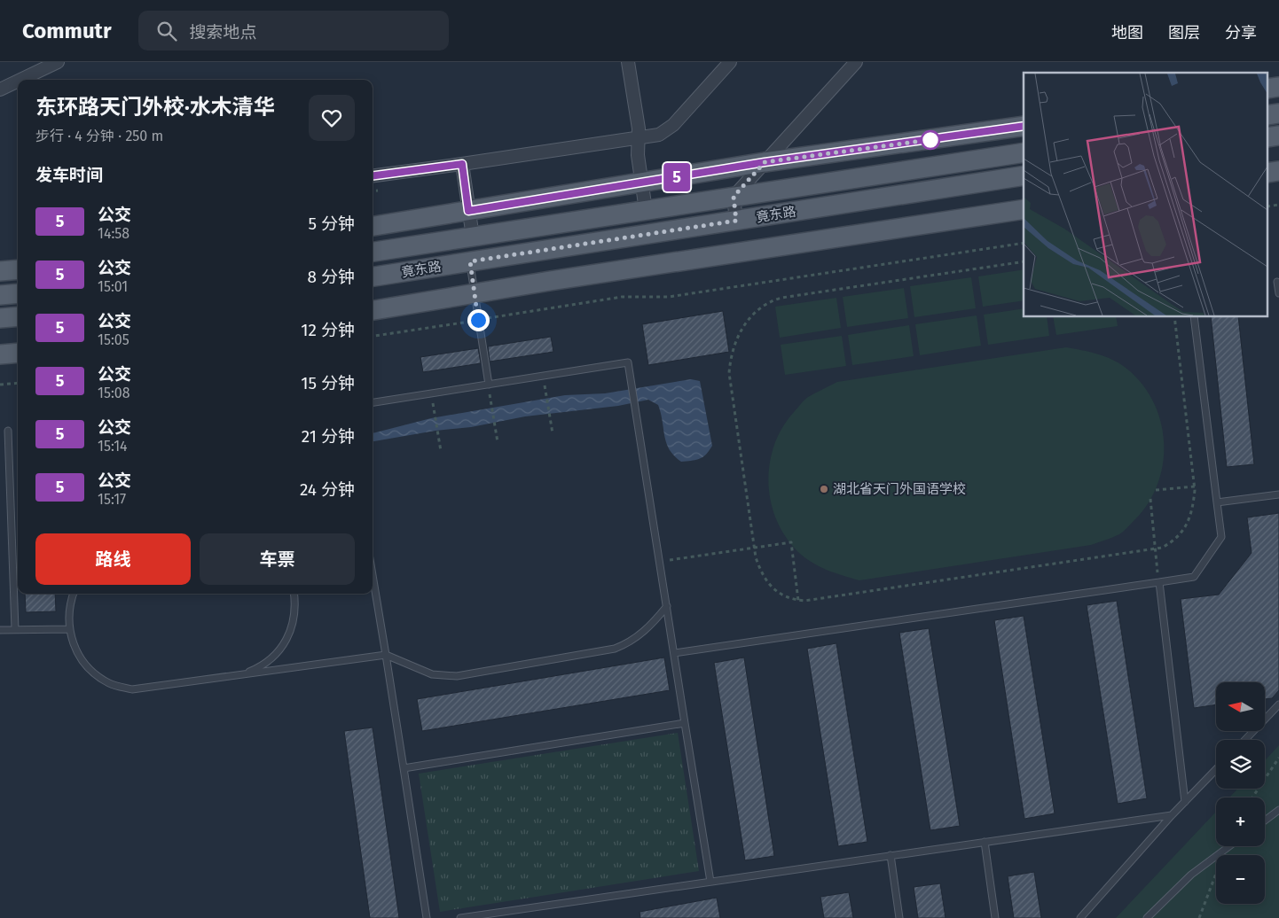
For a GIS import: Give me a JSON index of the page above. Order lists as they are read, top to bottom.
{
  "streets": {
    "main road": ["竟东路"]
  },
  "places": ["湖北省天门外国语学校"],
  "lines": ["bus line 5"],
  "north": "left",
  "page": {
    "header": "Commutr",
    "search": "搜索地点",
    "nav": ["地图", "图层", "分享"],
    "on_map": "5",
    "heading": [
      ["东环路天门外校·水木清华", "步行 · 4 分钟 · 250 m"],
      "发车时间"
    ],
    "list": [
      {
        "mark": "5",
        "name": "公交",
        "note": "14:58",
        "value": "5 分钟"
      },
      {
        "mark": "5",
        "name": "公交",
        "note": "15:01",
        "value": "8 分钟"
      },
      {
        "mark": "5",
        "name": "公交",
        "note": "15:05",
        "value": "12 分钟"
      },
      {
        "mark": "5",
        "name": "公交",
        "note": "15:08",
        "value": "15 分钟"
      },
      {
        "mark": "5",
        "name": "公交",
        "note": "15:14",
        "value": "21 分钟"
      },
      {
        "mark": "5",
        "name": "公交",
        "note": "15:17",
        "value": "24 分钟"
      }
    ],
    "buttons": ["路线", "车票"],
    "map_buttons": ["+", "−"]
  }
}
